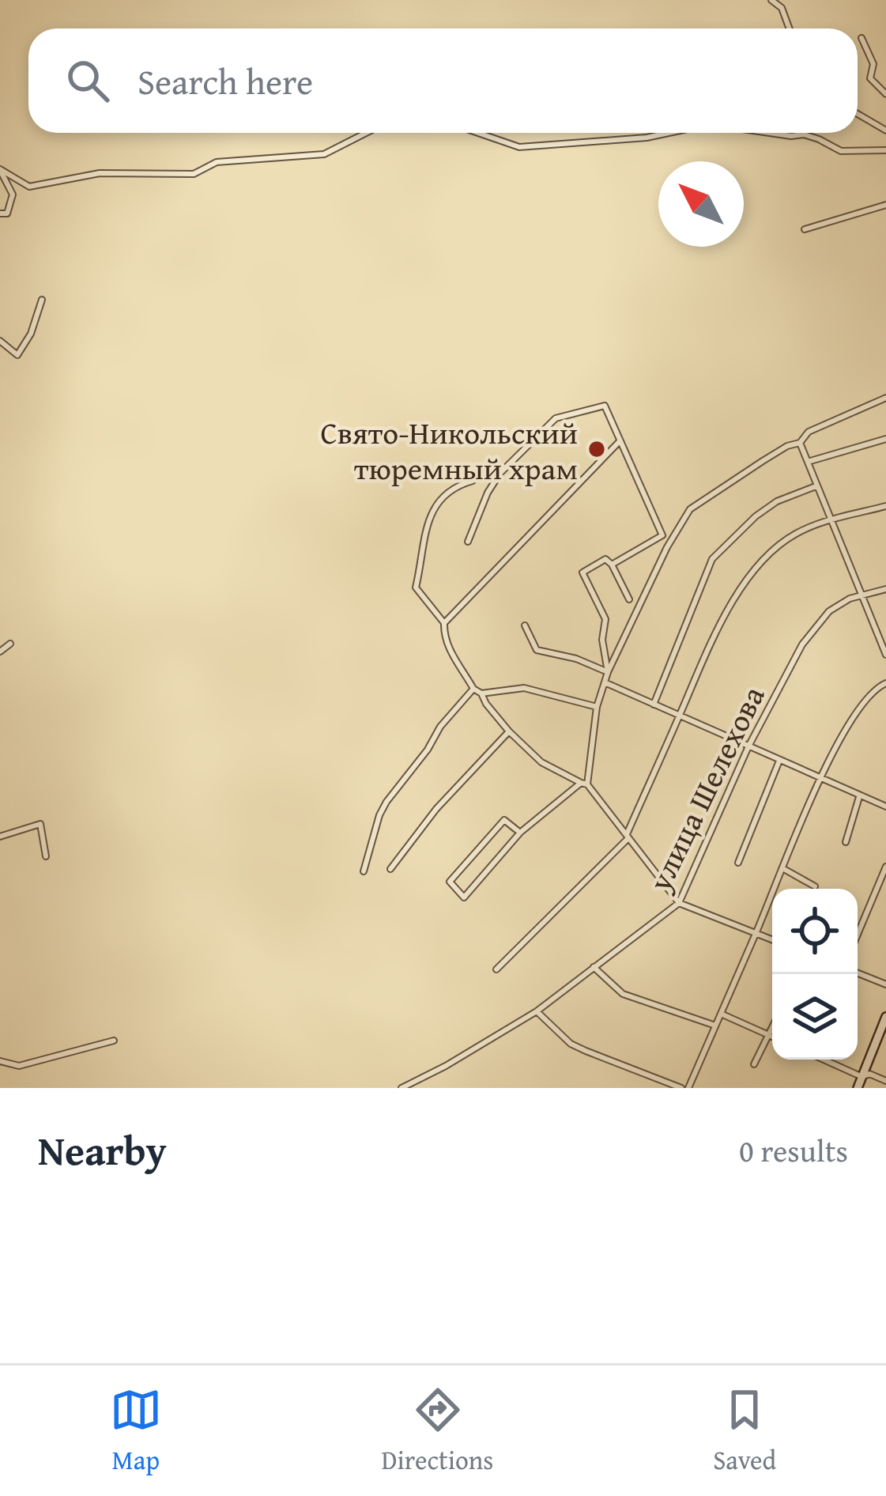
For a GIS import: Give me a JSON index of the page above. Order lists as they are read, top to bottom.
{
  "streets": {
    "street": ["улица Шелехова"]
  },
  "places": ["Свято-Никольский тюремный храм"],
  "north": "top left",
  "page": {
    "search": "Search here",
    "heading": ["Nearby", "0 results"],
    "nav": ["Map", "Directions", "Saved"]
  }
}
